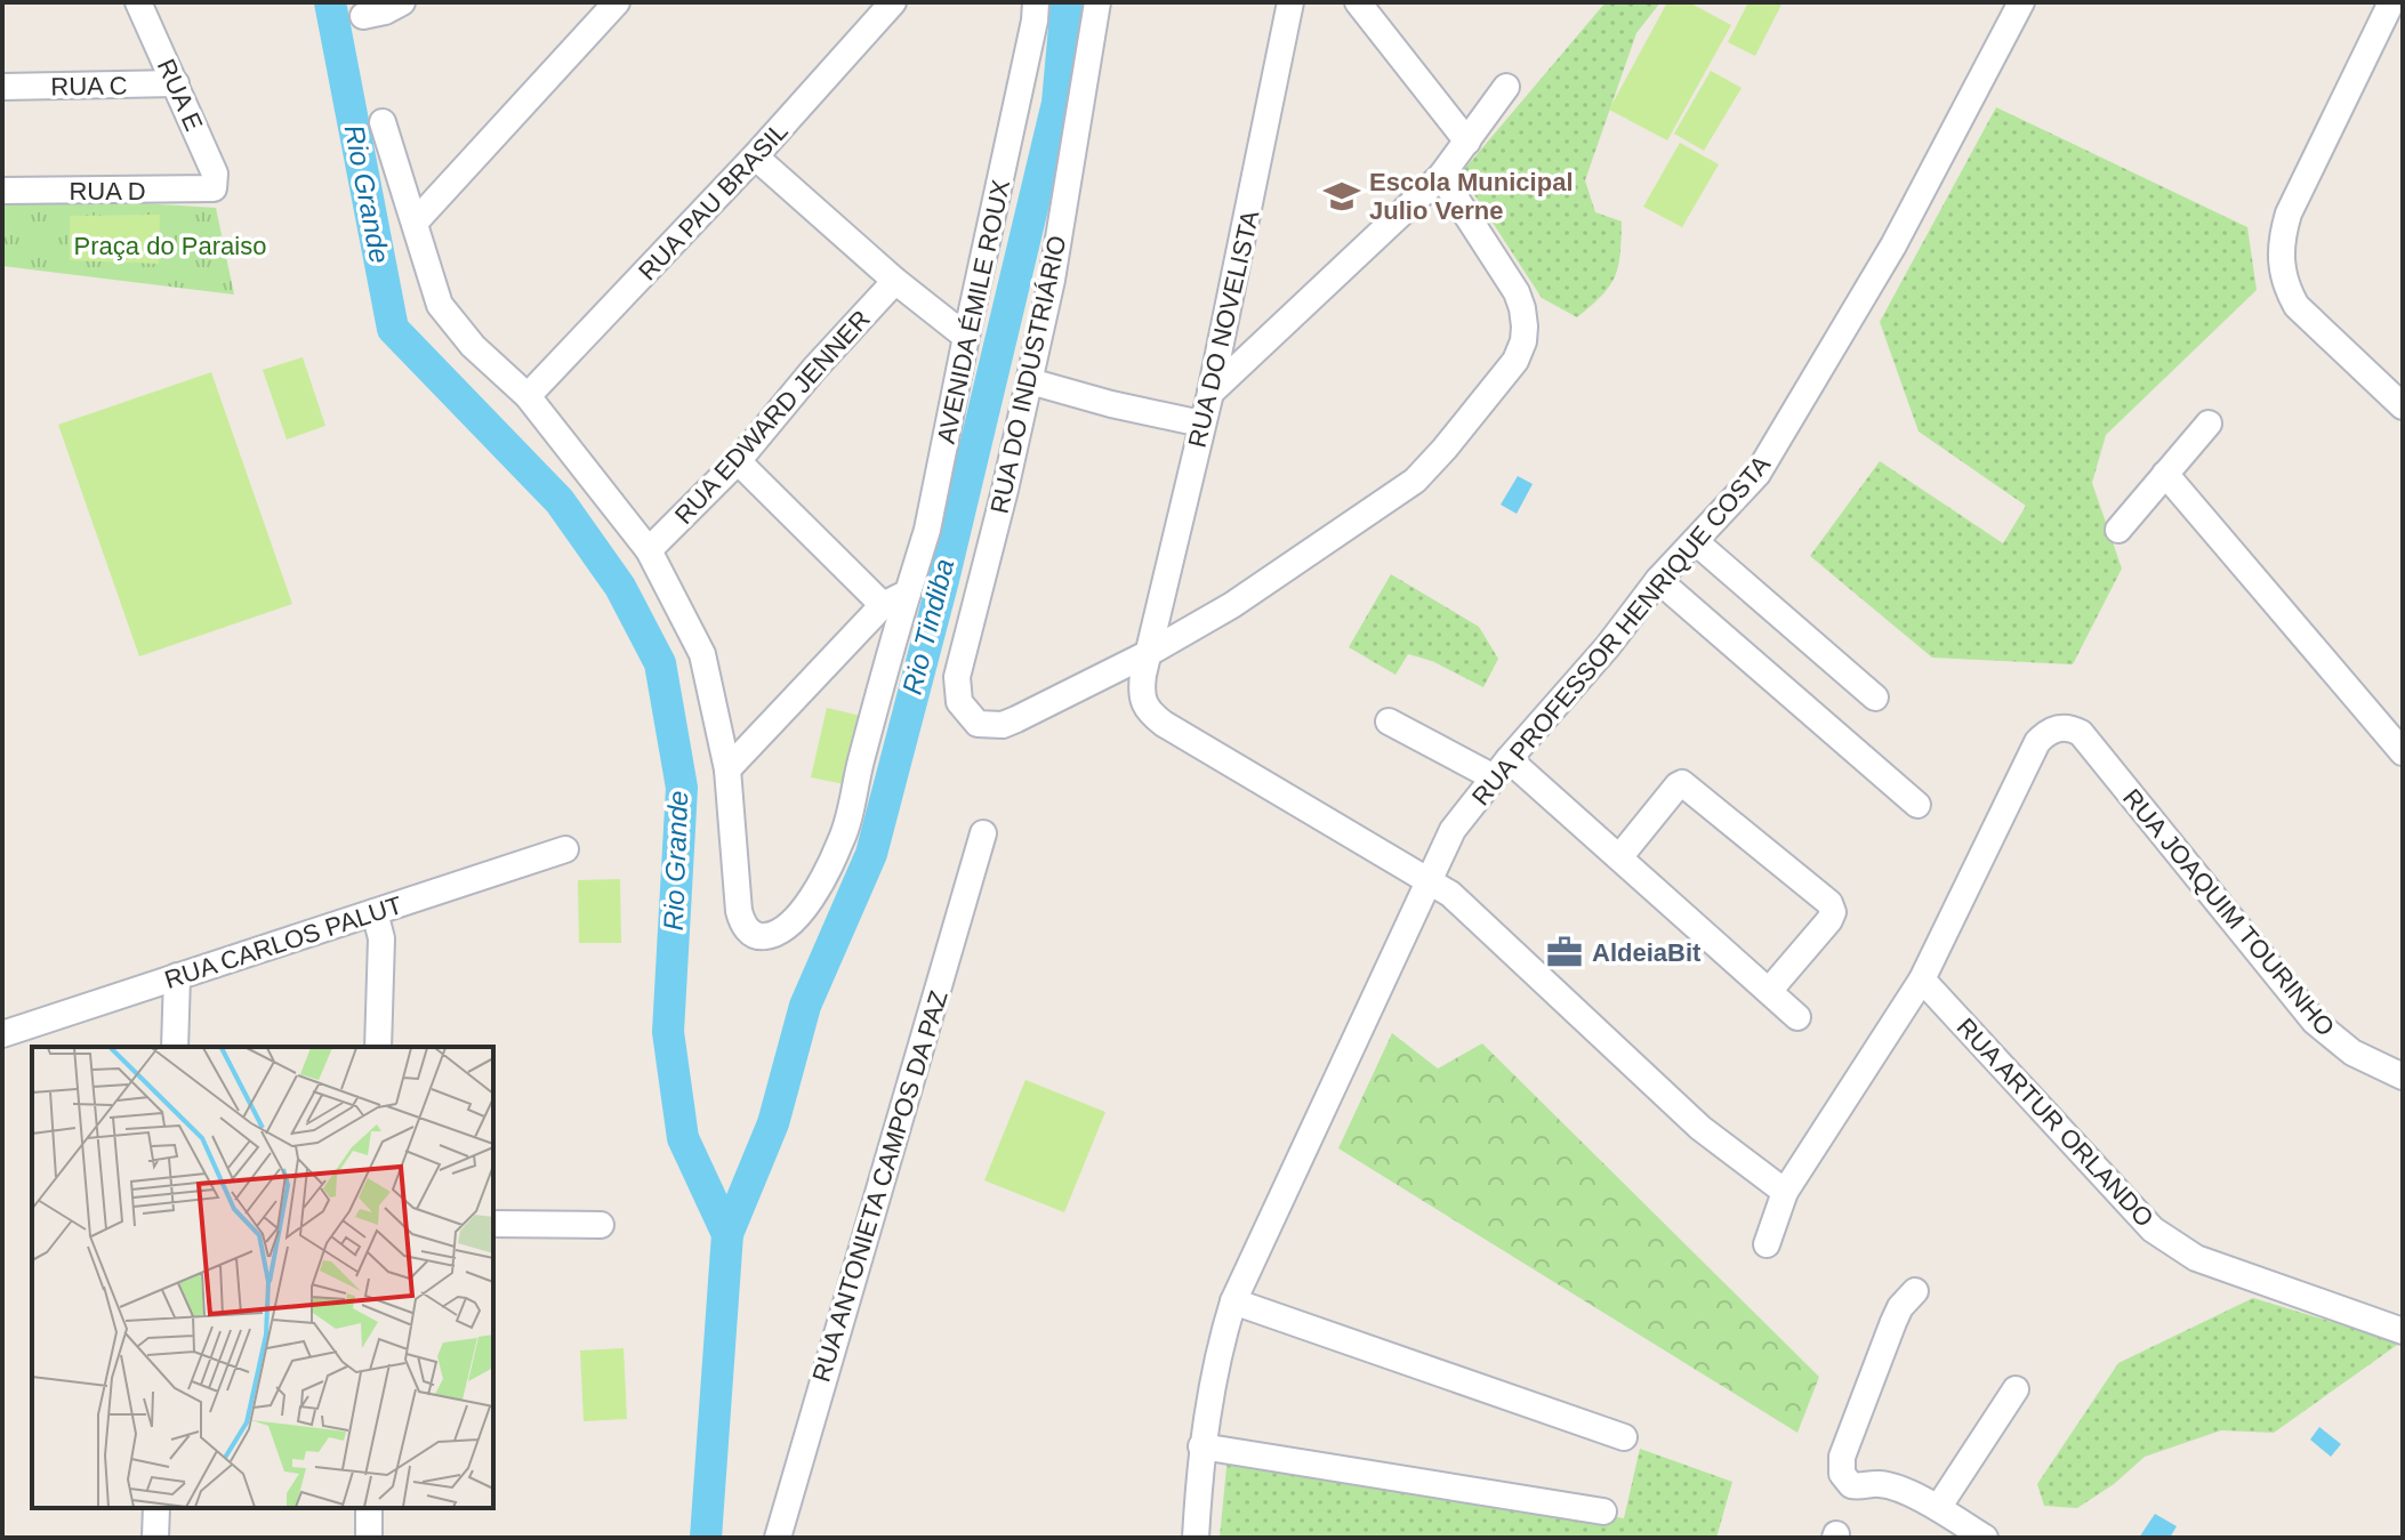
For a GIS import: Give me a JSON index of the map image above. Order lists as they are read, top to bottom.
{
  "streets": {
    "street": [
      "RUA C",
      "RUA E",
      "RUA D",
      "RUA PAU BRASIL",
      "AVENIDA ÉMILE ROUX",
      "RUA DO NOVELISTA",
      "RUA DO INDUSTRIÁRIO",
      "RUA EDWARD JENNER",
      "RUA PROFESSOR HENRIQUE COSTA",
      "RUA JOAQUIM TOURINHO",
      "RUA CARLOS PALUT",
      "RUA ARTUR ORLANDO",
      "RUA ANTONIETA CAMPOS DA PAZ"
    ]
  },
  "crossings": [
    ["RUA C", "RUA E"],
    ["RUA E", "RUA D"],
    ["RUA DO NOVELISTA", "RUA DO INDUSTRIÁRIO"],
    ["RUA DO NOVELISTA", "RUA PROFESSOR HENRIQUE COSTA"],
    ["RUA JOAQUIM TOURINHO", "RUA ARTUR ORLANDO"]
  ],
  "water": ["Rio Grande", "Rio Tindiba"],
  "parks": ["Praça do Paraiso"],
  "places": {
    "school or university": ["Escola Municipal Julio Verne"],
    "office": ["AldeiaBit"]
  }
}
